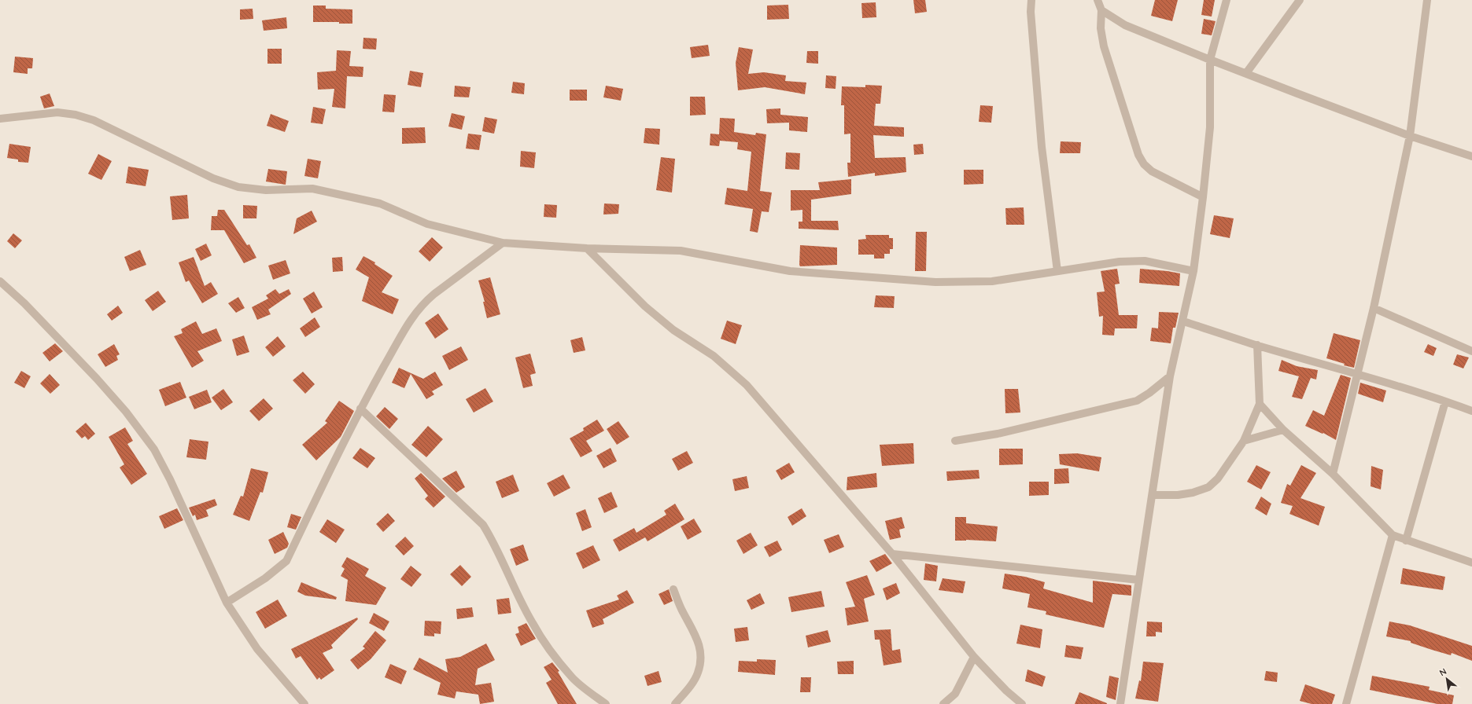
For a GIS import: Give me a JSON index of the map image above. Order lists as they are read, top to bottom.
{
  "north": "top left"
}
